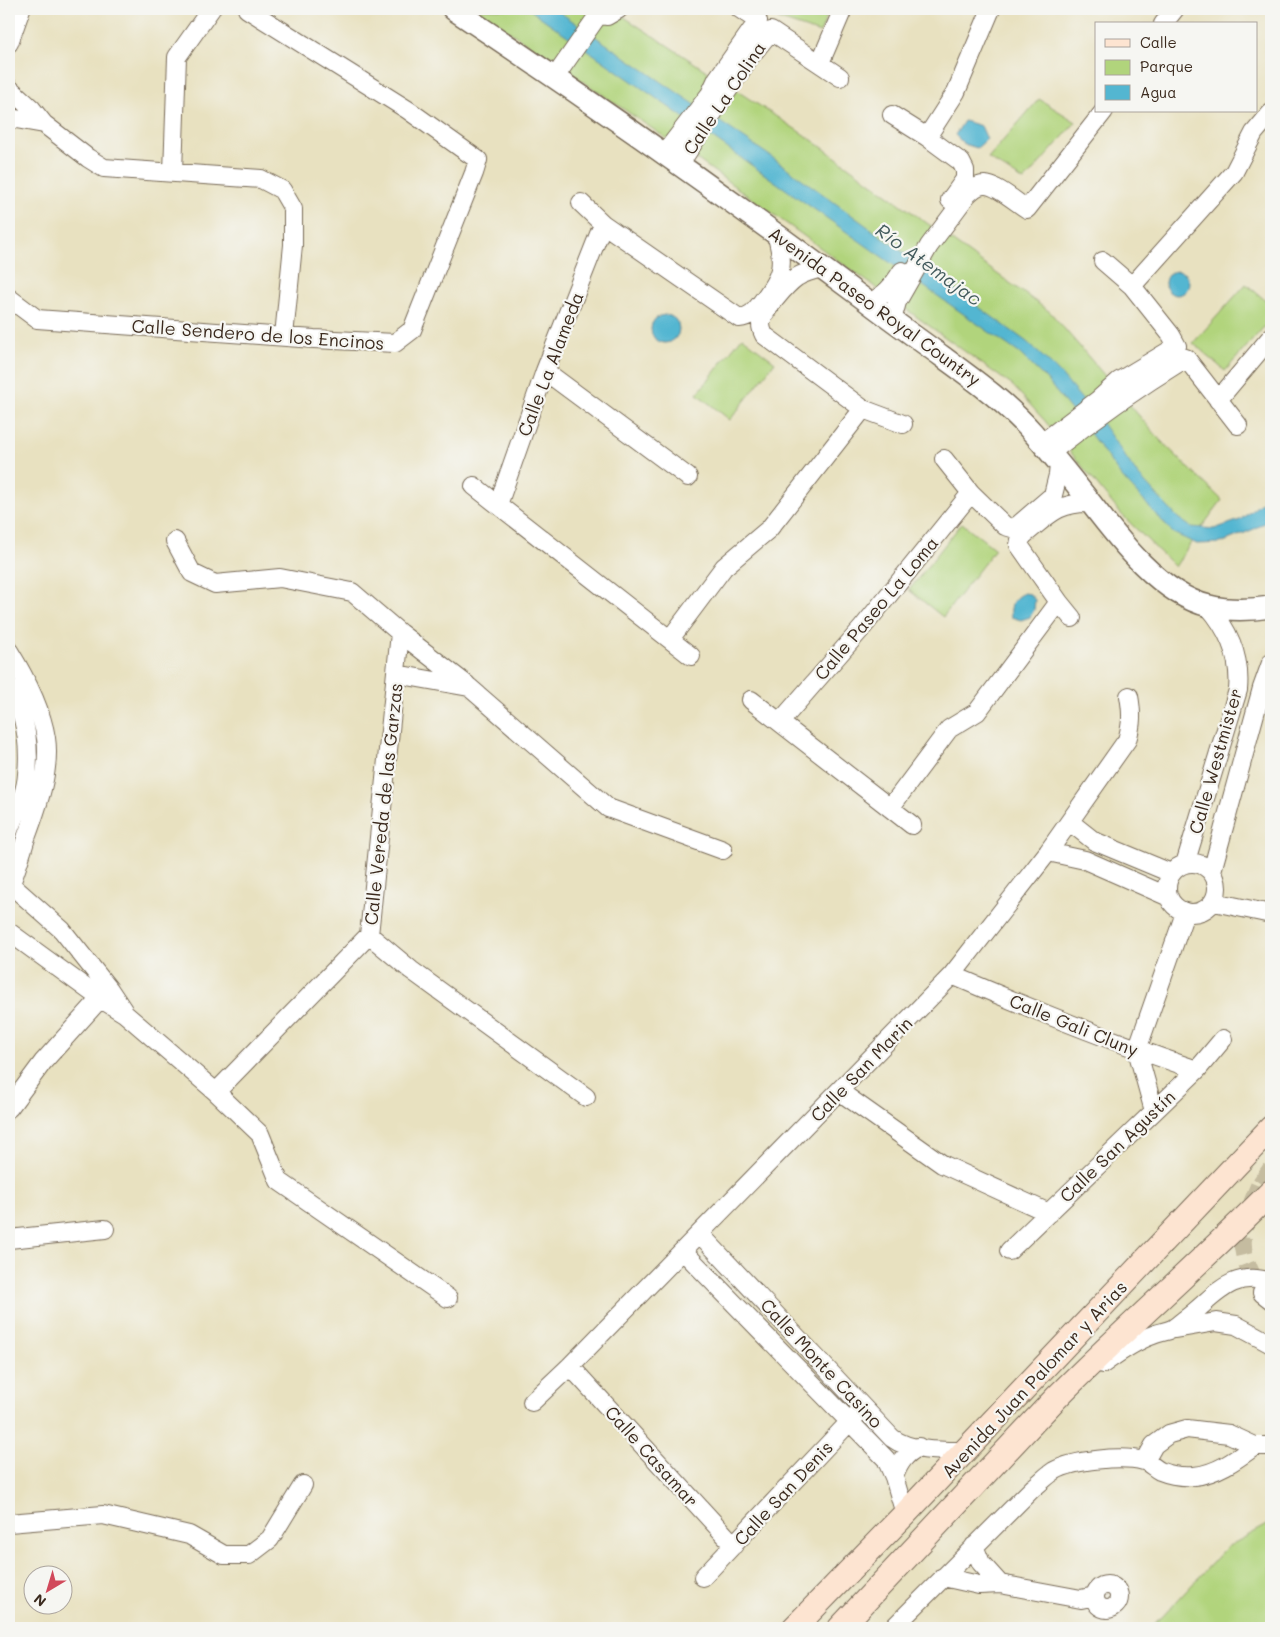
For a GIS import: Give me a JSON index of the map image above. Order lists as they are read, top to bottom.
{
  "streets": {
    "main road": ["Avenida Juan Palomar y Arias"],
    "street": [
      "Calle La Colina",
      "Avenida Paseo Royal Country",
      "Calle Sendero de los Encinos",
      "Calle La Alameda",
      "Calle Paseo La Loma",
      "Calle Westmister",
      "Calle Vereda de las Garzas",
      "Calle Gali Cluny",
      "Calle San Marin",
      "Calle San Agustín",
      "Calle Monte Casino",
      "Calle Casamar",
      "Calle San Denis"
    ]
  },
  "crossings": [
    ["Calle La Colina", "Avenida Paseo Royal Country"],
    ["Avenida Paseo Royal Country", "Calle Westmister"],
    ["Calle Gali Cluny", "Calle San Marin"],
    ["Calle Gali Cluny", "Calle San Agustín"],
    ["Calle San Marin", "Calle Monte Casino"],
    ["Calle San Marin", "Calle Casamar"],
    ["Calle Monte Casino", "Avenida Juan Palomar y Arias"],
    ["Calle Monte Casino", "Calle San Denis"],
    ["Calle Casamar", "Calle San Denis"]
  ],
  "water": ["Río Atemajac"],
  "legend": ["Calle", "Parque", "Agua"],
  "north": "bottom left"
}
